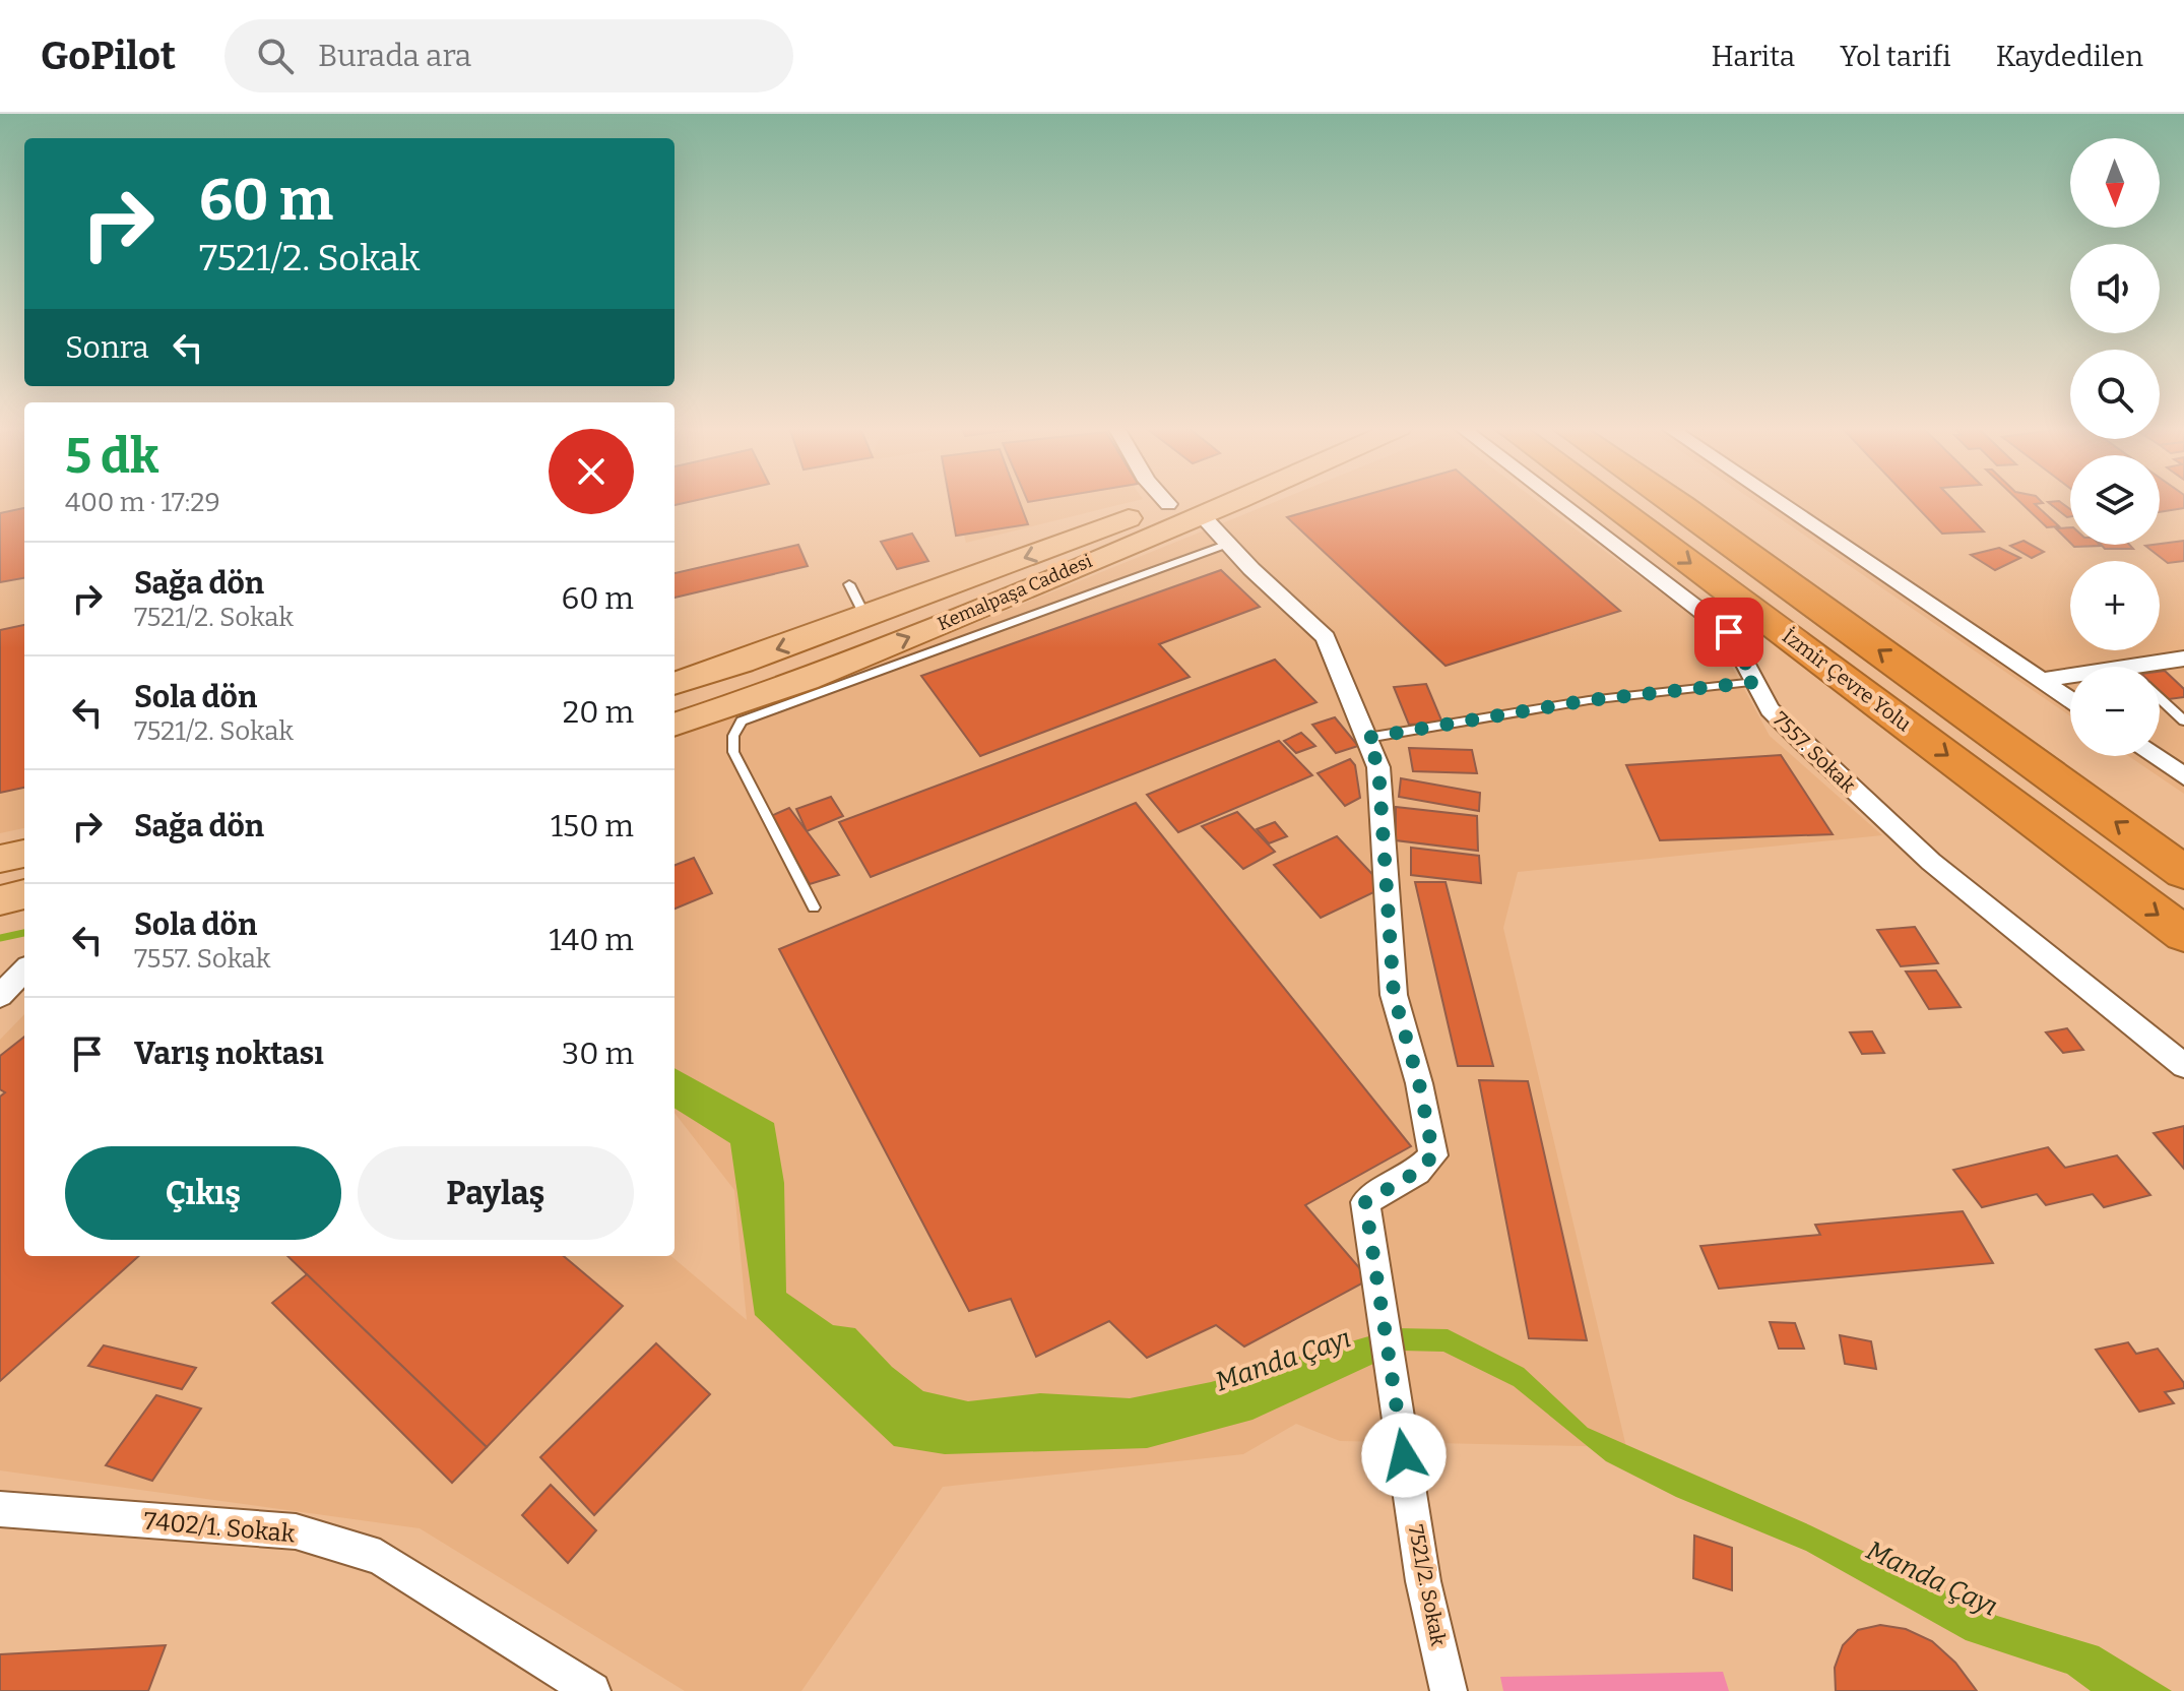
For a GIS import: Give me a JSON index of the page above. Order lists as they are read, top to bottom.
{
  "streets": {
    "highway": ["İzmir Çevre Yolu"],
    "main road": ["Kemalpaşa Caddesi"],
    "street": ["7557. Sokak", "7402/1. Sokak", "7521/2. Sokak"]
  },
  "crossings": [
    ["Kemalpaşa Caddesi", "7521/2. Sokak"]
  ],
  "water": ["Manda Çayı"],
  "north": "bottom",
  "page": {
    "header": "GoPilot",
    "search": "Burada ara",
    "nav": ["Harita", "Yol tarifi", "Kaydedilen"],
    "map_buttons": ["+", "−"],
    "turn": ["60 m", "7521/2. Sokak"],
    "then": "Sonra",
    "heading": ["5 dk", "400 m · 17:29"],
    "list": [
      {
        "name": "Sağa dön",
        "note": "7521/2. Sokak",
        "value": "60 m"
      },
      {
        "name": "Sola dön",
        "note": "7521/2. Sokak",
        "value": "20 m"
      },
      {
        "name": "Sağa dön",
        "value": "150 m"
      },
      {
        "name": "Sola dön",
        "note": "7557. Sokak",
        "value": "140 m"
      },
      {
        "name": "Varış noktası",
        "value": "30 m"
      }
    ],
    "buttons": ["Çıkış", "Paylaş"]
  }
}
